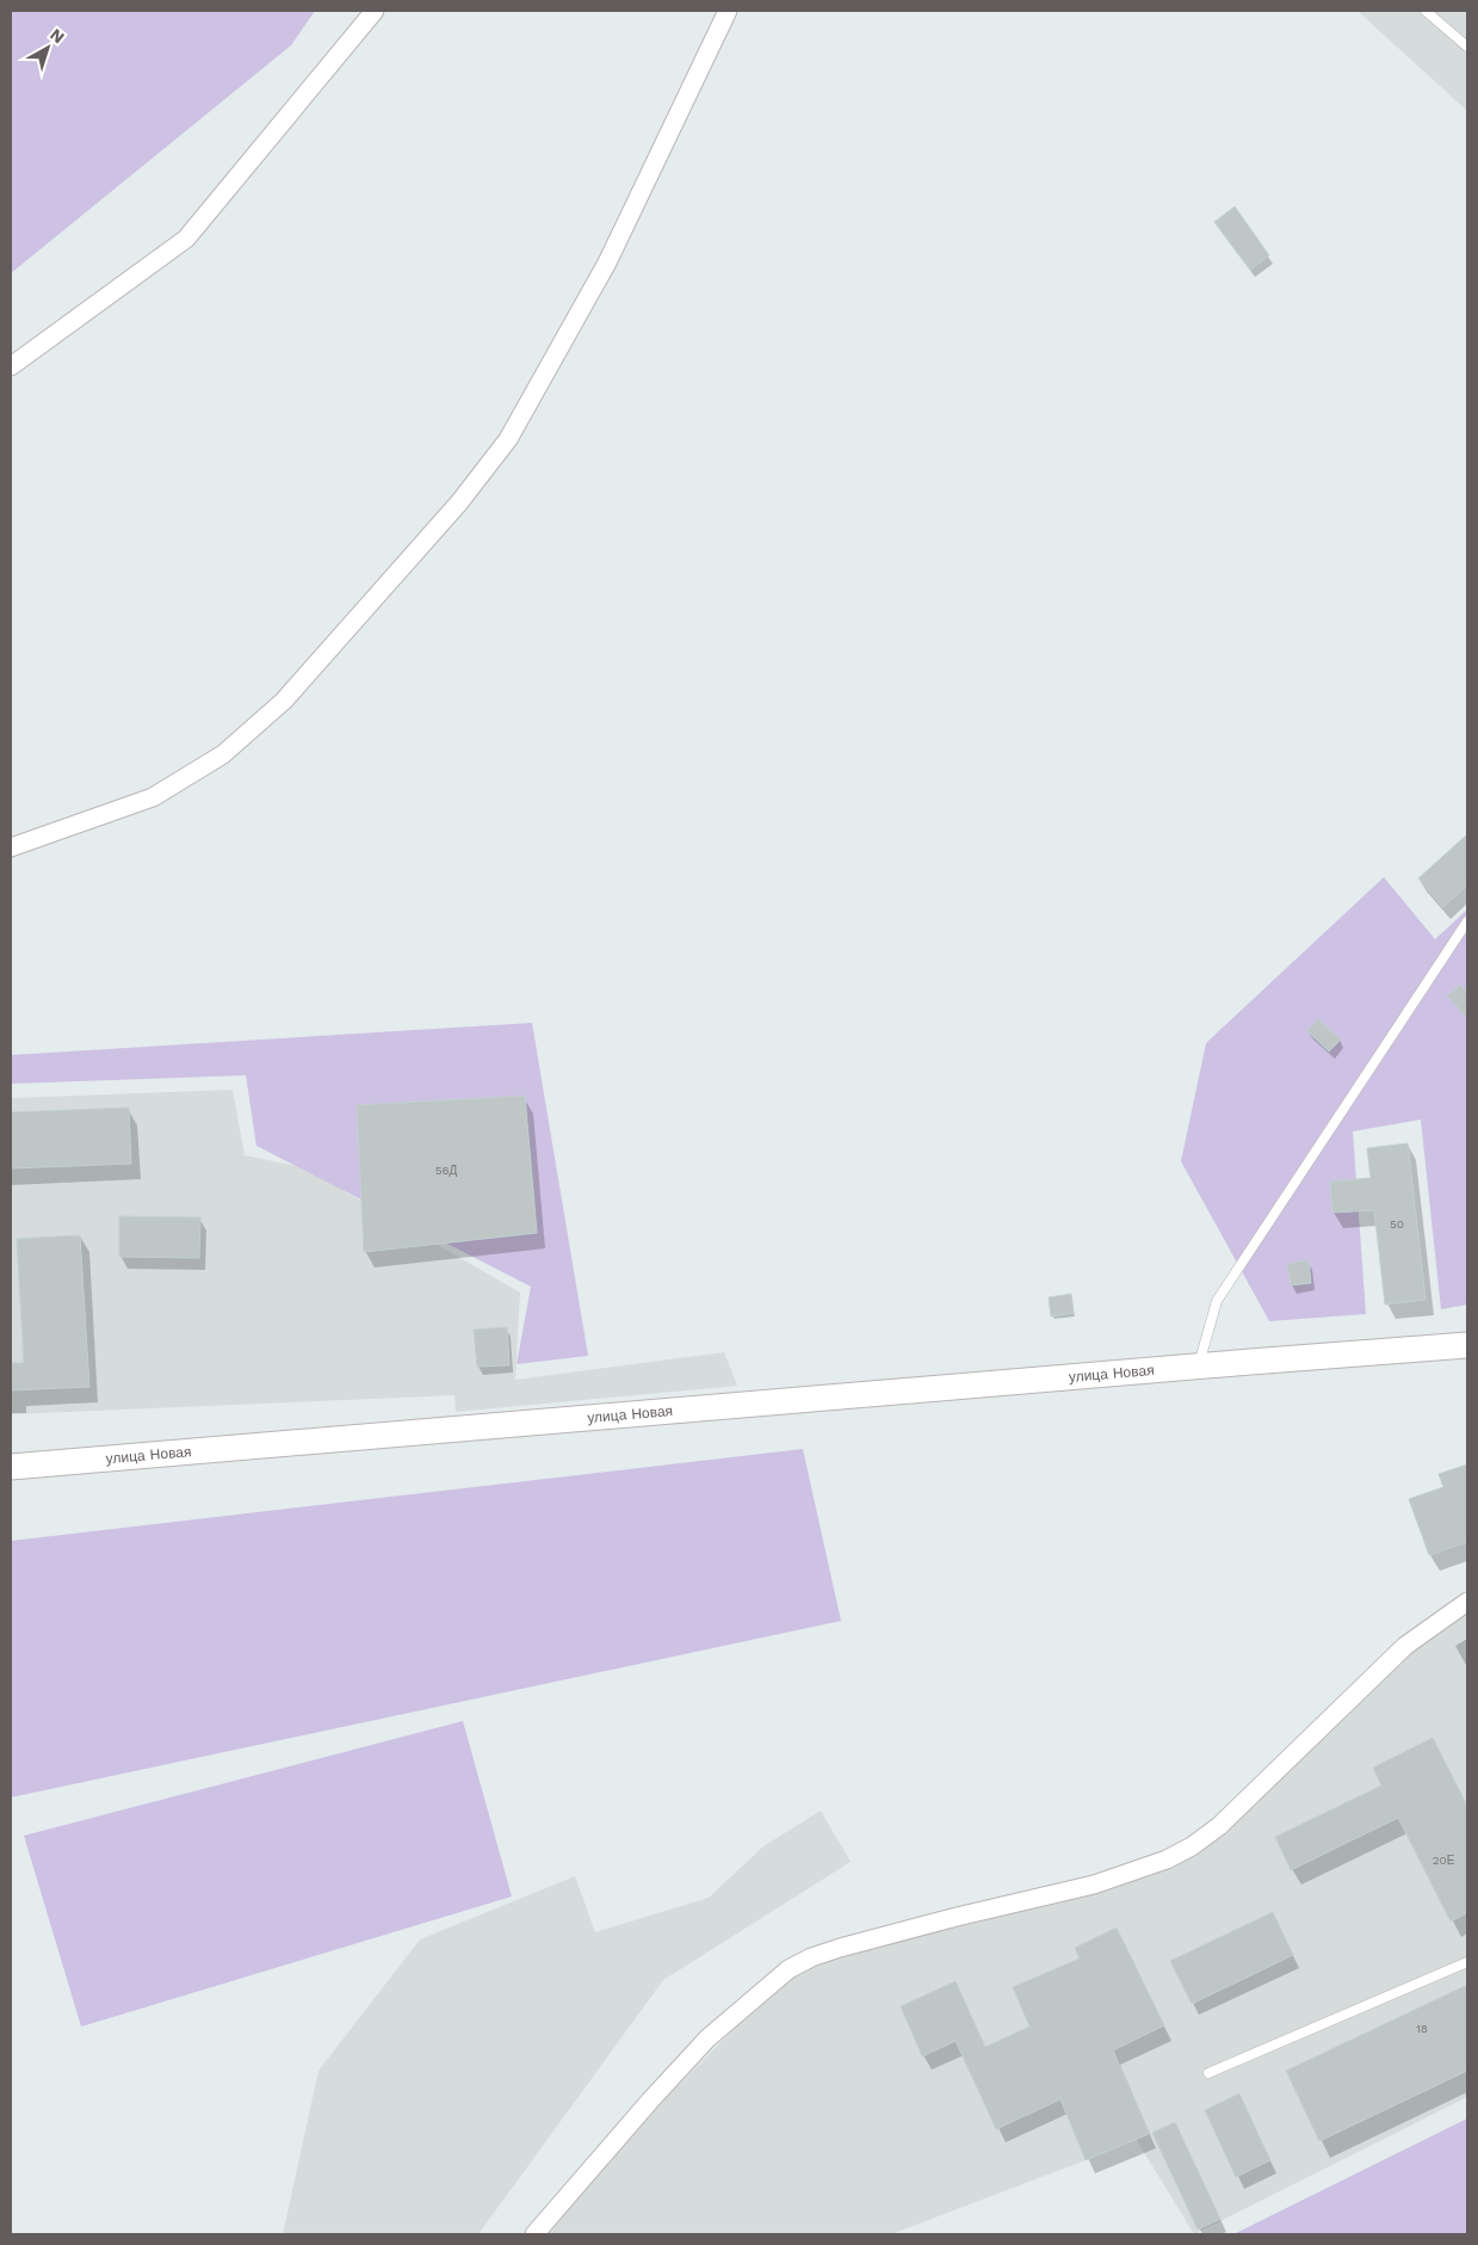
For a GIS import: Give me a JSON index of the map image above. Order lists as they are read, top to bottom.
{
  "streets": {
    "street": ["улица Новая"]
  },
  "house_numbers": [
    "56Д",
    "50",
    "20Е",
    "18"
  ],
  "north": "top right"
}
